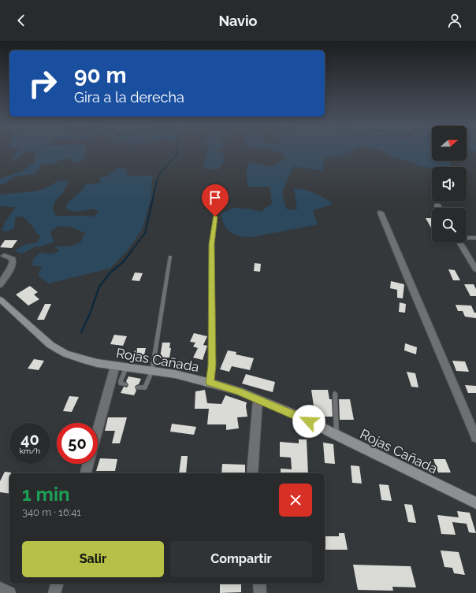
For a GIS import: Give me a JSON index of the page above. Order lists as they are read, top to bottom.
{
  "streets": {
    "main road": ["Rojas Cañada"]
  },
  "north": "right",
  "page": {
    "header": "Navio",
    "turn": ["90 m", "Gira a la derecha"],
    "speed": "40 km/h",
    "limit": "50",
    "heading": ["1 min", "340 m · 16:41"],
    "buttons": ["Salir", "Compartir"]
  }
}
